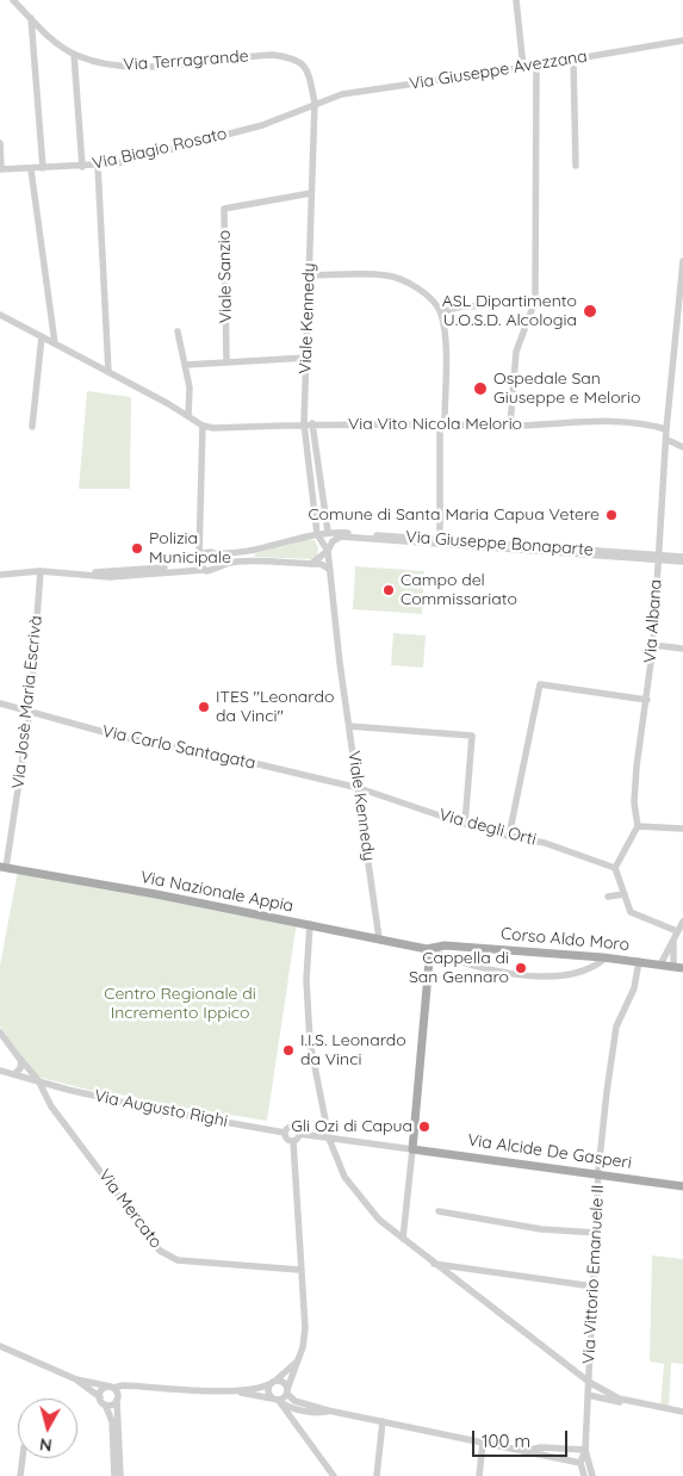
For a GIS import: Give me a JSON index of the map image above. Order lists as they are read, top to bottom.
{
  "streets": {
    "main road": ["Via Nazionale Appia", "Corso Aldo Moro", "Via Alcide De Gasperi"],
    "street": [
      "Via Terragrande",
      "Via Giuseppe Avezzana",
      "Via Biagio Rosato",
      "Viale Sanzio",
      "Viale Kennedy",
      "Via Vito Nicola Melorio",
      "Via Giuseppe Bonaparte",
      "Via Albana",
      "Via Josè Maria Escrivà",
      "Via Carlo Santagata",
      "Via degli Orti",
      "Via Augusto Righi",
      "Via Mercato",
      "Via Vittorio Emanuele II"
    ]
  },
  "crossings": [
    ["Via Terragrande", "Via Giuseppe Avezzana"],
    ["Via Terragrande", "Via Biagio Rosato"],
    ["Via Terragrande", "Viale Kennedy"],
    ["Via Giuseppe Avezzana", "Via Biagio Rosato"],
    ["Via Giuseppe Avezzana", "Viale Kennedy"],
    ["Via Biagio Rosato", "Viale Kennedy"],
    ["Viale Sanzio", "Viale Kennedy"],
    ["Viale Kennedy", "Via Vito Nicola Melorio"],
    ["Viale Kennedy", "Via Giuseppe Bonaparte"],
    ["Viale Kennedy", "Via Carlo Santagata"],
    ["Viale Kennedy", "Via degli Orti"],
    ["Viale Kennedy", "Via Nazionale Appia"],
    ["Via Vito Nicola Melorio", "Via Albana"],
    ["Via Josè Maria Escrivà", "Via Carlo Santagata"],
    ["Via Josè Maria Escrivà", "Via Nazionale Appia"],
    ["Via Carlo Santagata", "Via degli Orti"],
    ["Via Nazionale Appia", "Corso Aldo Moro"],
    ["Corso Aldo Moro", "Via Vittorio Emanuele II"],
    ["Via Augusto Righi", "Via Mercato"],
    ["Via Alcide De Gasperi", "Via Vittorio Emanuele II"]
  ],
  "parks": ["Centro Regionale di Incremento Ippico"],
  "places": [
    "ASL Dipartimento U.O.S.D. Alcologia",
    "Ospedale San Giuseppe e Melorio",
    "Comune di Santa Maria Capua Vetere",
    "Polizia Municipale",
    "Campo del Commissariato",
    "ITES \"Leonardo da Vinci\"",
    "Cappella di San Gennaro",
    "I.I.S. Leonardo da Vinci",
    "Gli Ozi di Capua"
  ],
  "scale_bar": "100 m",
  "north": "bottom"
}
